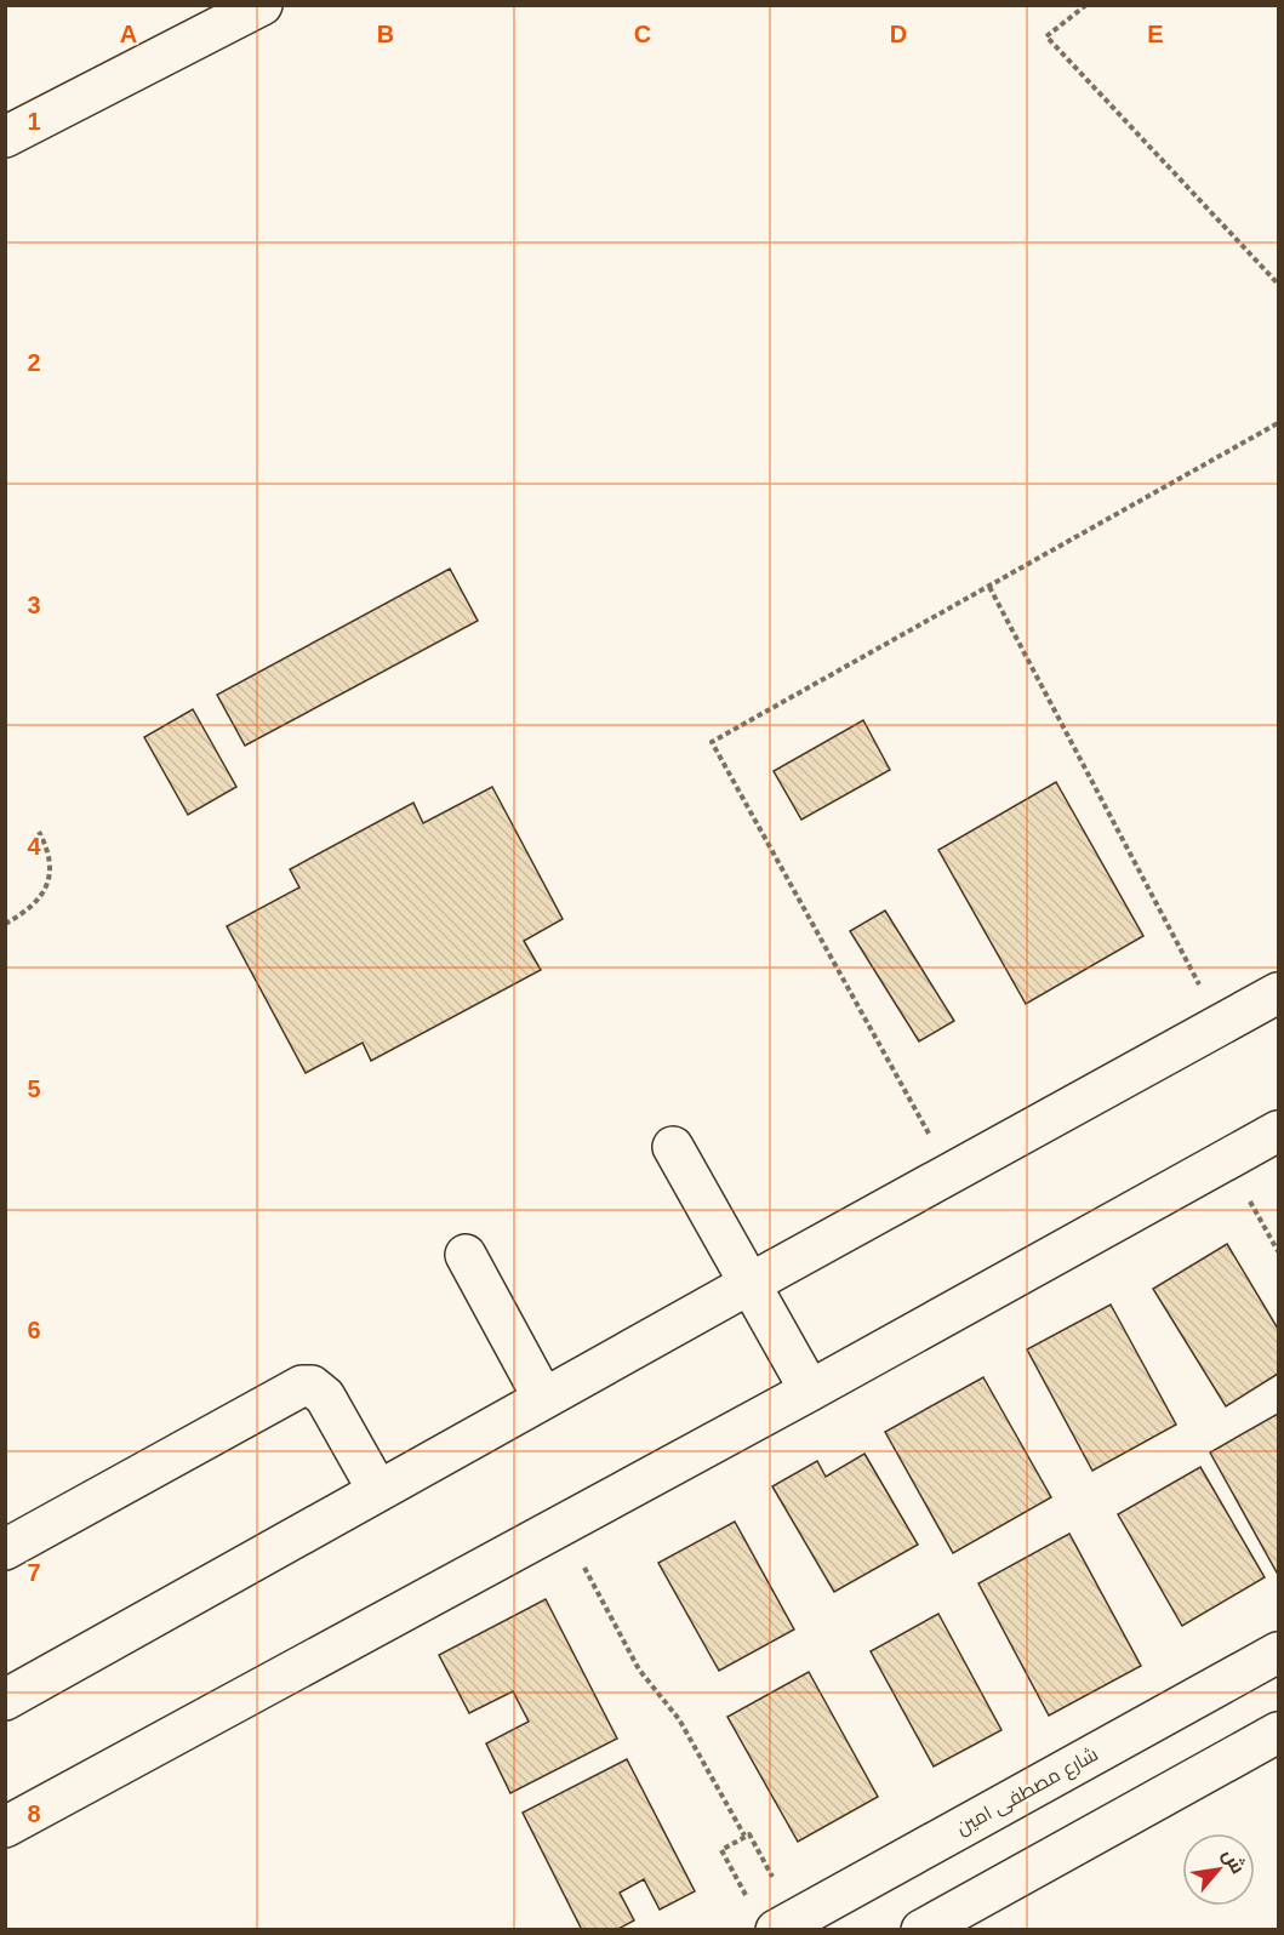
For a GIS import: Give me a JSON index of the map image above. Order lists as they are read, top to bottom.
{
  "streets": {
    "street": ["شارع مصطفى امين"]
  },
  "north": "top right",
  "grid": {
    "columns": [
      "A",
      "B",
      "C",
      "D",
      "E"
    ],
    "rows": [
      "1",
      "2",
      "3",
      "4",
      "5",
      "6",
      "7",
      "8"
    ]
  }
}
